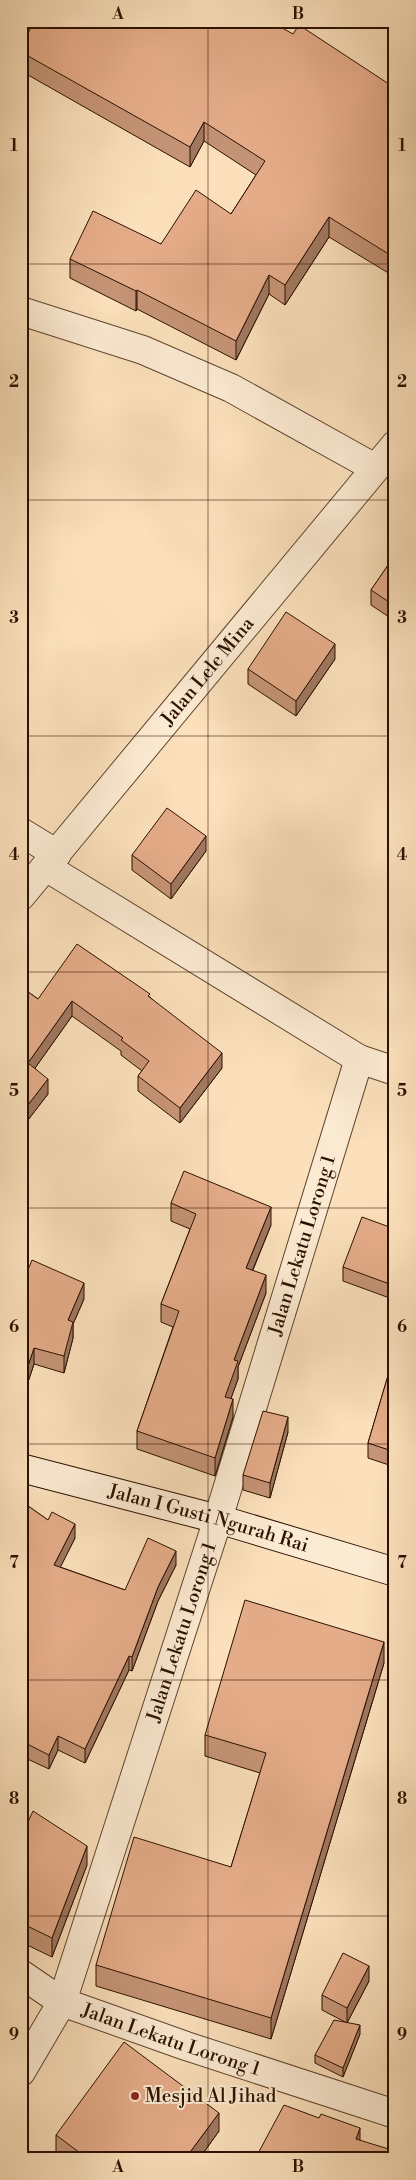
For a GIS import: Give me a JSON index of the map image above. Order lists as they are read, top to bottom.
{
  "streets": {
    "street": ["Jalan Lele Mina", "Jalan Lekatu Lorong 1", "Jalan I Gusti Ngurah Rai"]
  },
  "crossings": [
    ["Jalan Lekatu Lorong 1", "Jalan I Gusti Ngurah Rai"]
  ],
  "places": ["Mesjid Al Jihad"],
  "grid": {
    "columns": ["A", "B"],
    "rows": [
      "1",
      "2",
      "3",
      "4",
      "5",
      "6",
      "7",
      "8",
      "9"
    ]
  }
}
